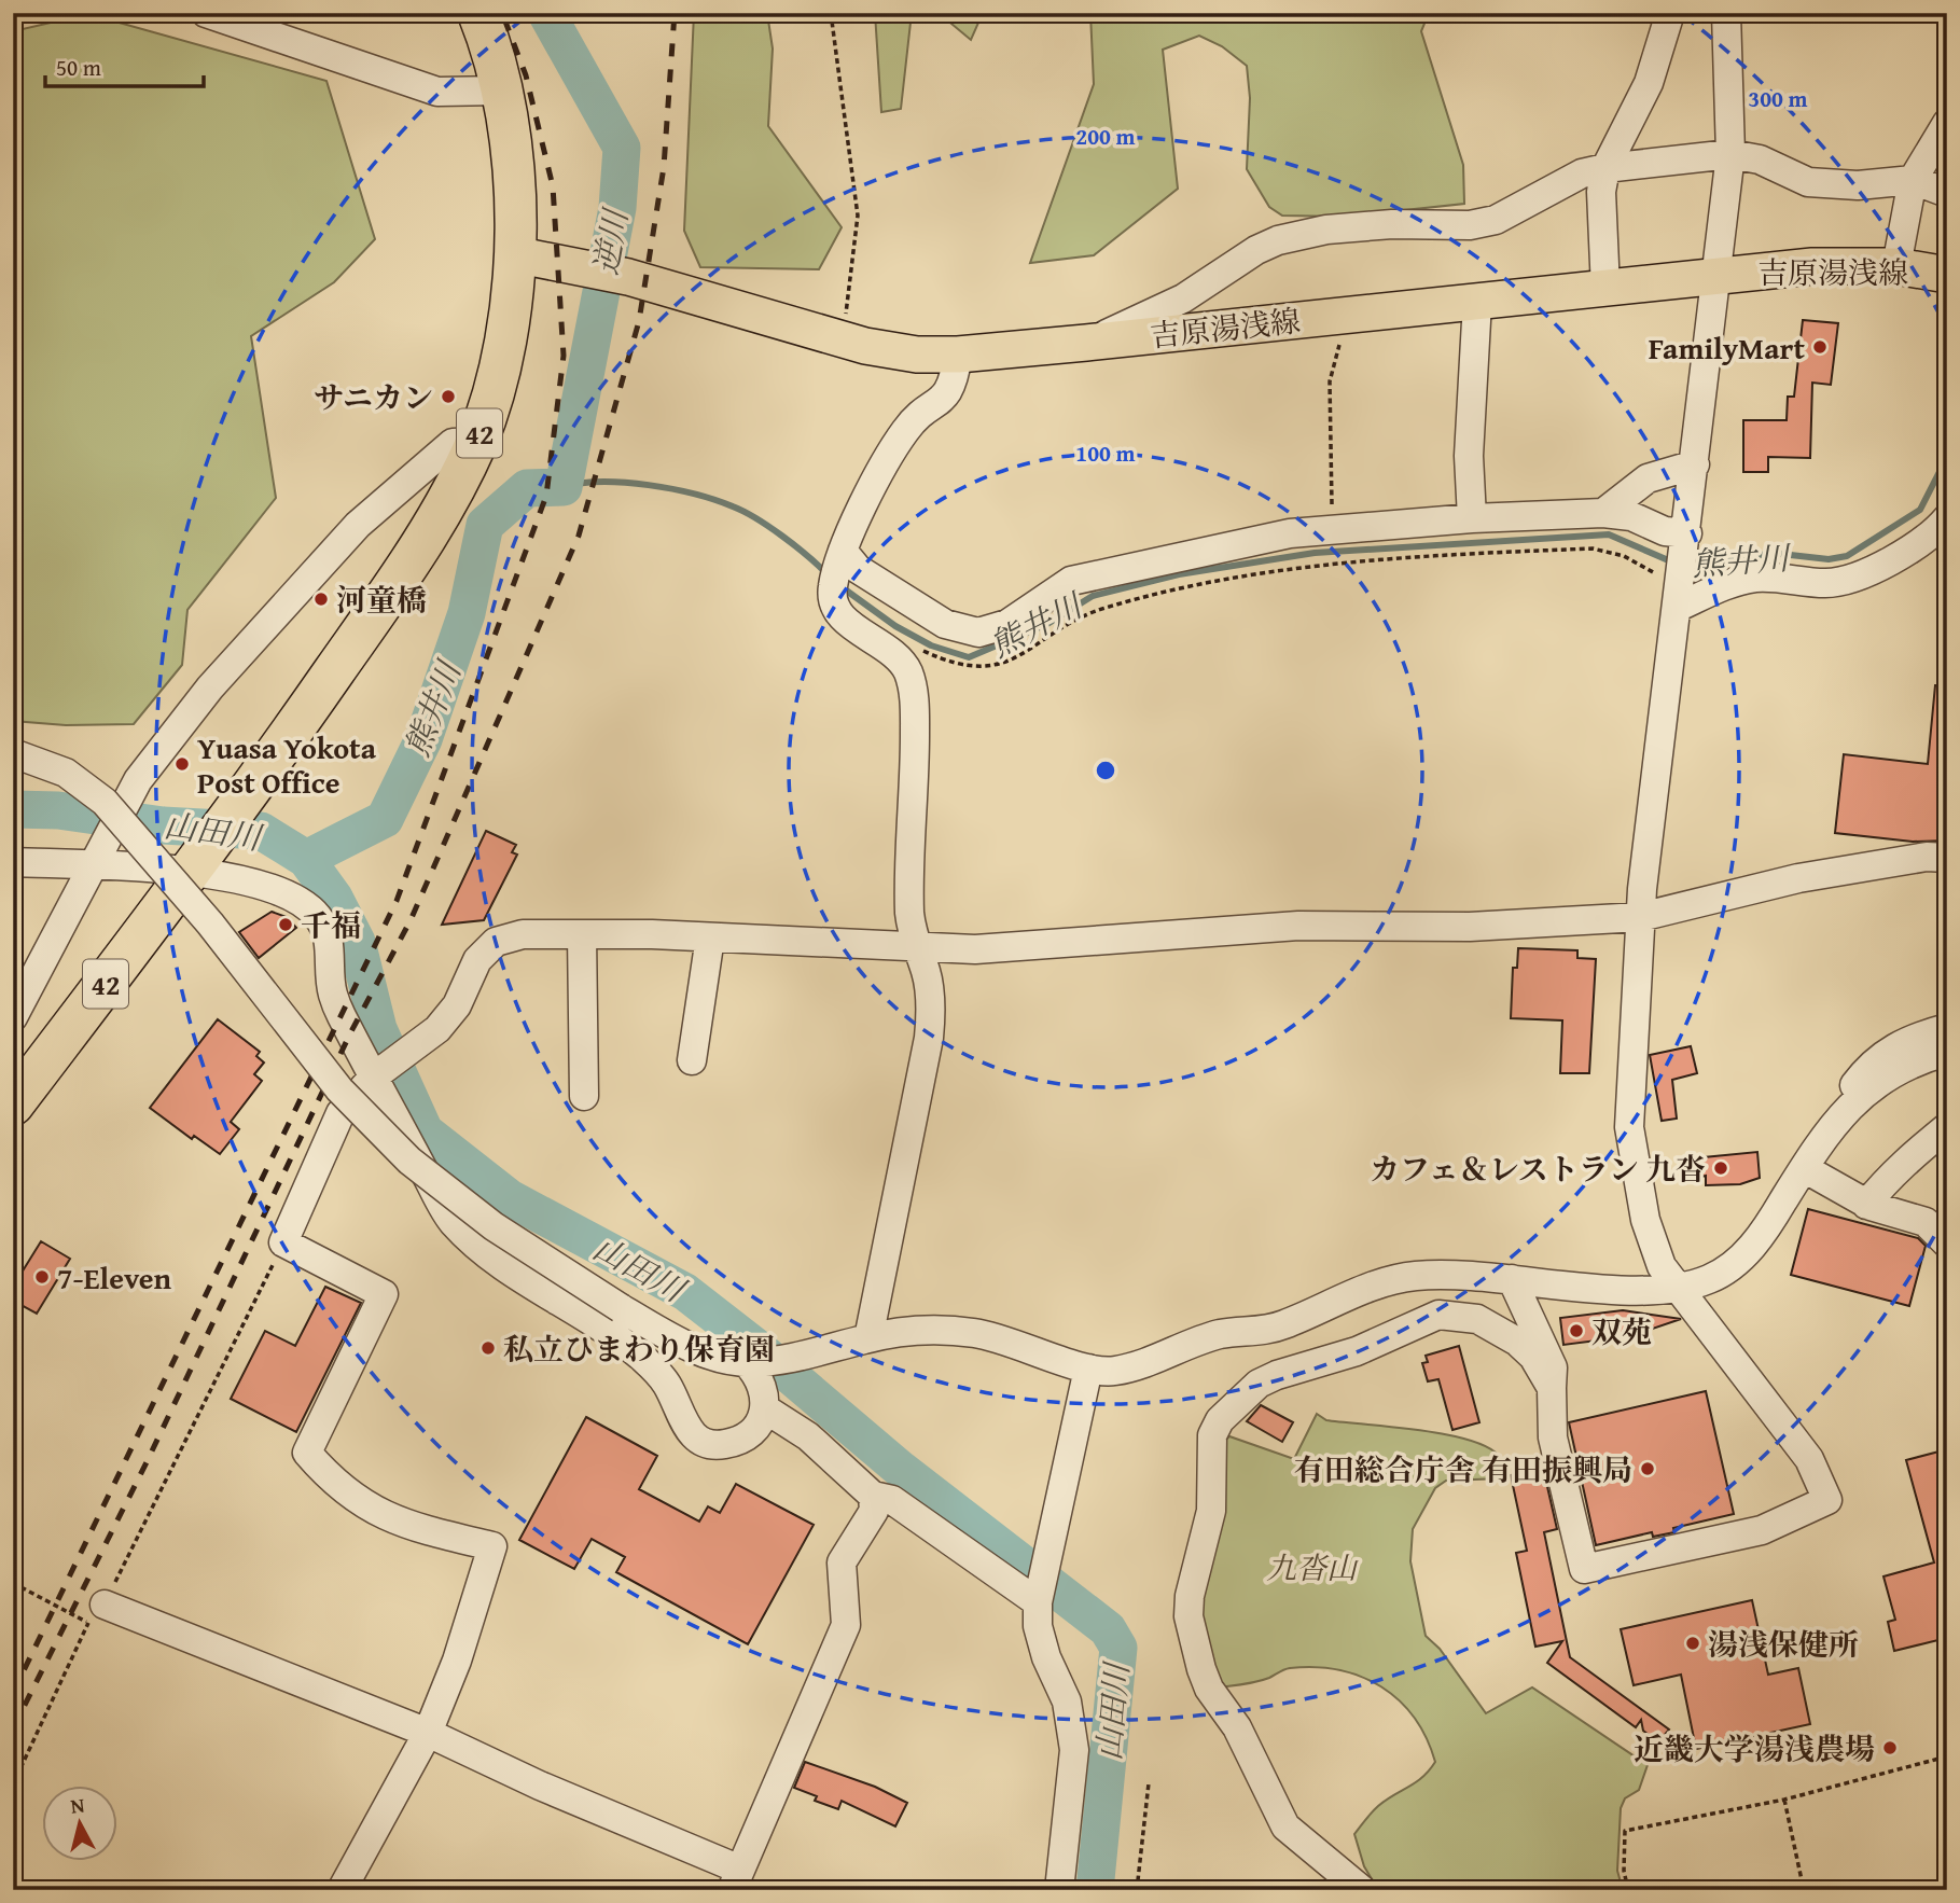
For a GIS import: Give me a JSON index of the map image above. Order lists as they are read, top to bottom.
{
  "streets": {
    "highway": ["42"],
    "main road": ["吉原湯浅線"]
  },
  "crossings": [
    ["吉原湯浅線", "42"]
  ],
  "water": ["逆川", "熊井川", "山田川"],
  "parks": ["九沓山"],
  "places": [
    "FamilyMart",
    "サニカン",
    "河童橋",
    "Yuasa Yokota Post Office",
    "千福",
    "カフェ＆レストラン 九沓",
    "7-Eleven",
    "双苑",
    "私立ひまわり保育園",
    "有田総合庁舎 有田振興局",
    "湯浅保健所",
    "近畿大学湯浅農場"
  ],
  "scale_bar": "50 m",
  "north": "top",
  "rings": ["300 m", "200 m", "100 m"]
}
